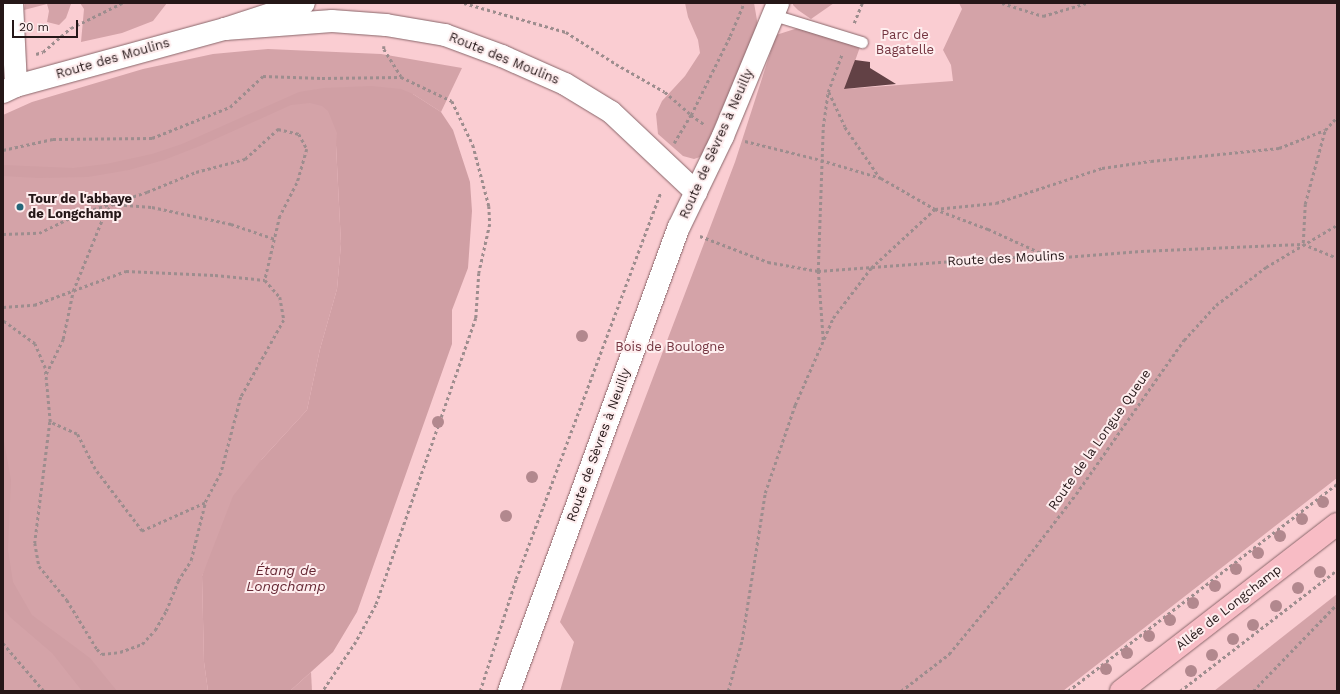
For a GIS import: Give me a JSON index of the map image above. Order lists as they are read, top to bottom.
{
  "streets": {
    "main road": ["Allée de Longchamp"],
    "street": ["Route des Moulins", "Route de Sèvres à Neuilly"],
    "path": ["Route de la Longue Queue"]
  },
  "crossings": [
    ["Route des Moulins", "Route de Sèvres à Neuilly"],
    ["Route des Moulins", "Route de la Longue Queue"]
  ],
  "water": ["Étang de Longchamp"],
  "parks": ["Parc de Bagatelle", "Bois de Boulogne"],
  "places": ["Tour de l'abbaye de Longchamp"],
  "scale_bar": "20 m"
}
